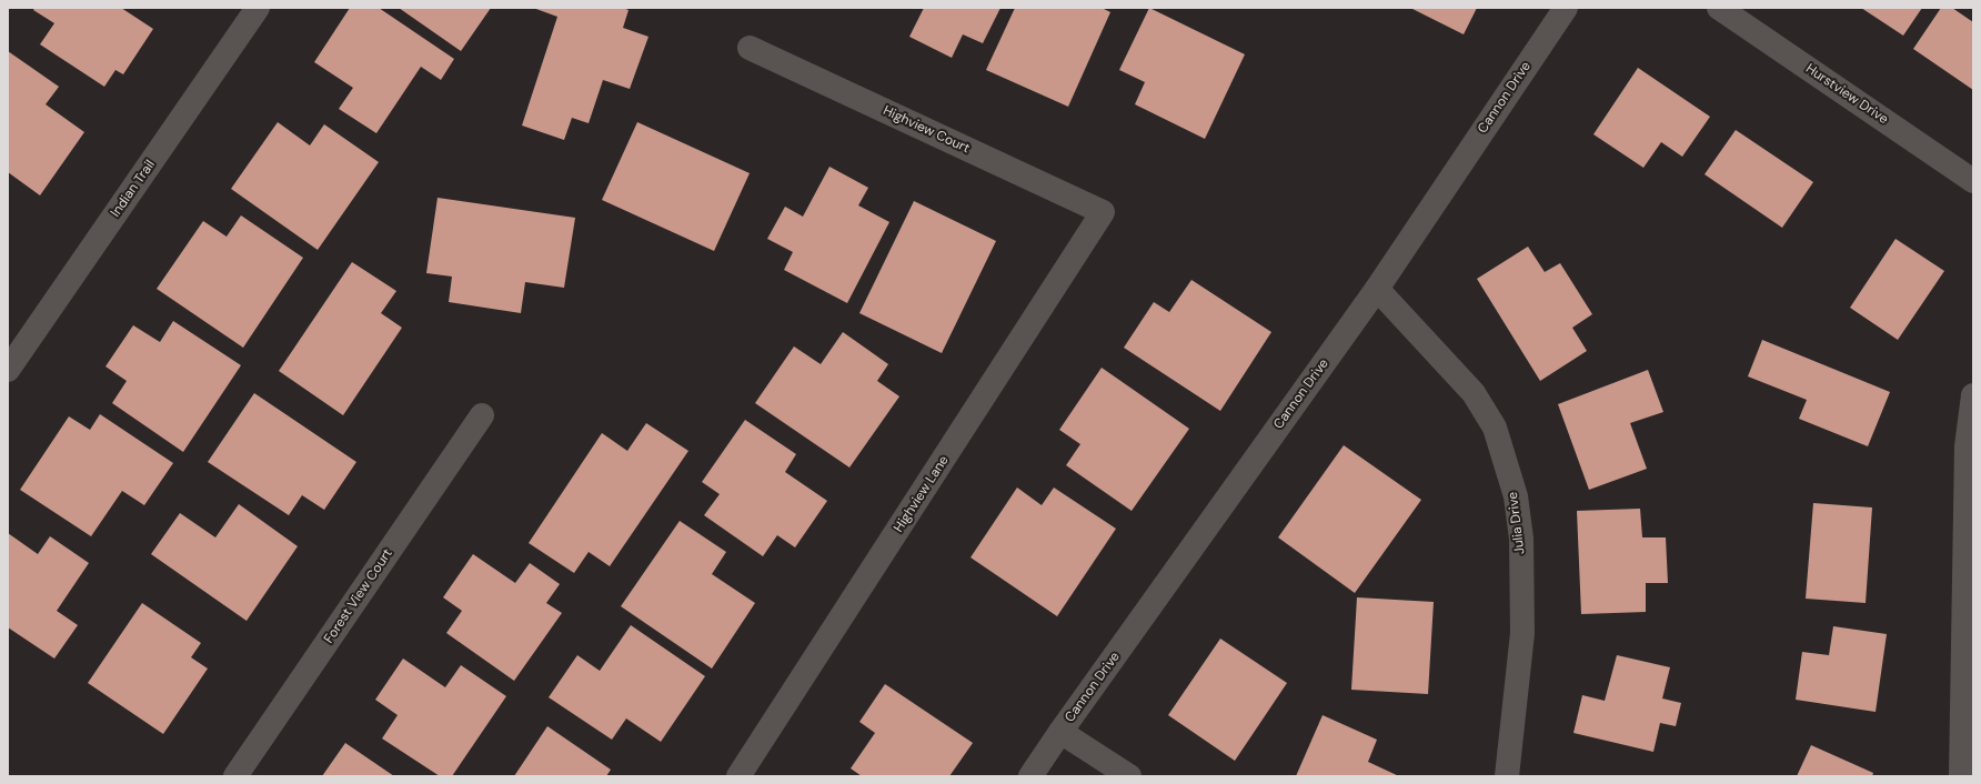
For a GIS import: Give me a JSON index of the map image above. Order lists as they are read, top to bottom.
{
  "streets": {
    "street": [
      "Hurstview Drive",
      "Cannon Drive",
      "Highview Court",
      "Indian Trail",
      "Highview Lane",
      "Julia Drive",
      "Forest View Court"
    ]
  },
  "crossings": [
    ["Cannon Drive", "Julia Drive"],
    ["Highview Court", "Highview Lane"]
  ]
}
